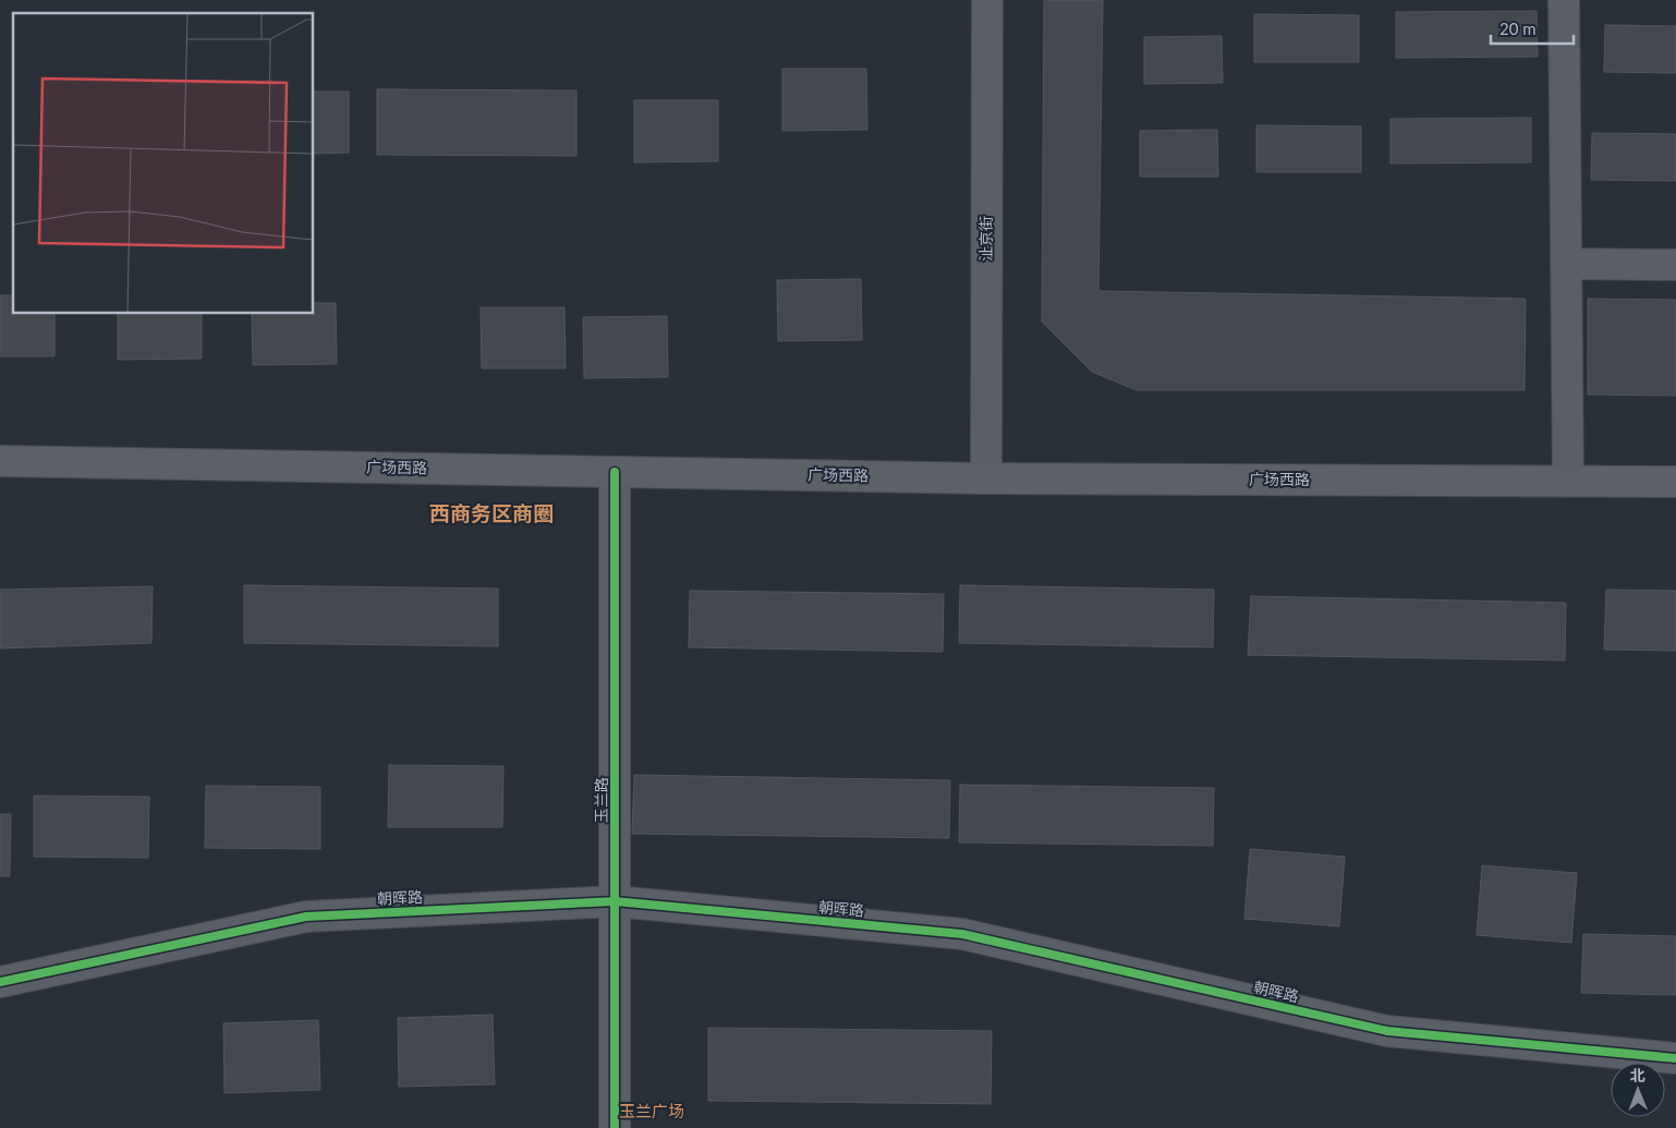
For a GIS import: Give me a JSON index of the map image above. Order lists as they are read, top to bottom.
{
  "streets": {
    "main road": ["广场西路"],
    "street": ["沚京街", "玉兰路", "朝晖路"]
  },
  "crossings": [
    ["沚京街", "广场西路"],
    ["广场西路", "玉兰路"],
    ["玉兰路", "朝晖路"]
  ],
  "districts": ["西商务区商圈", "玉兰广场"],
  "scale_bar": "20 m",
  "north": "top"
}
